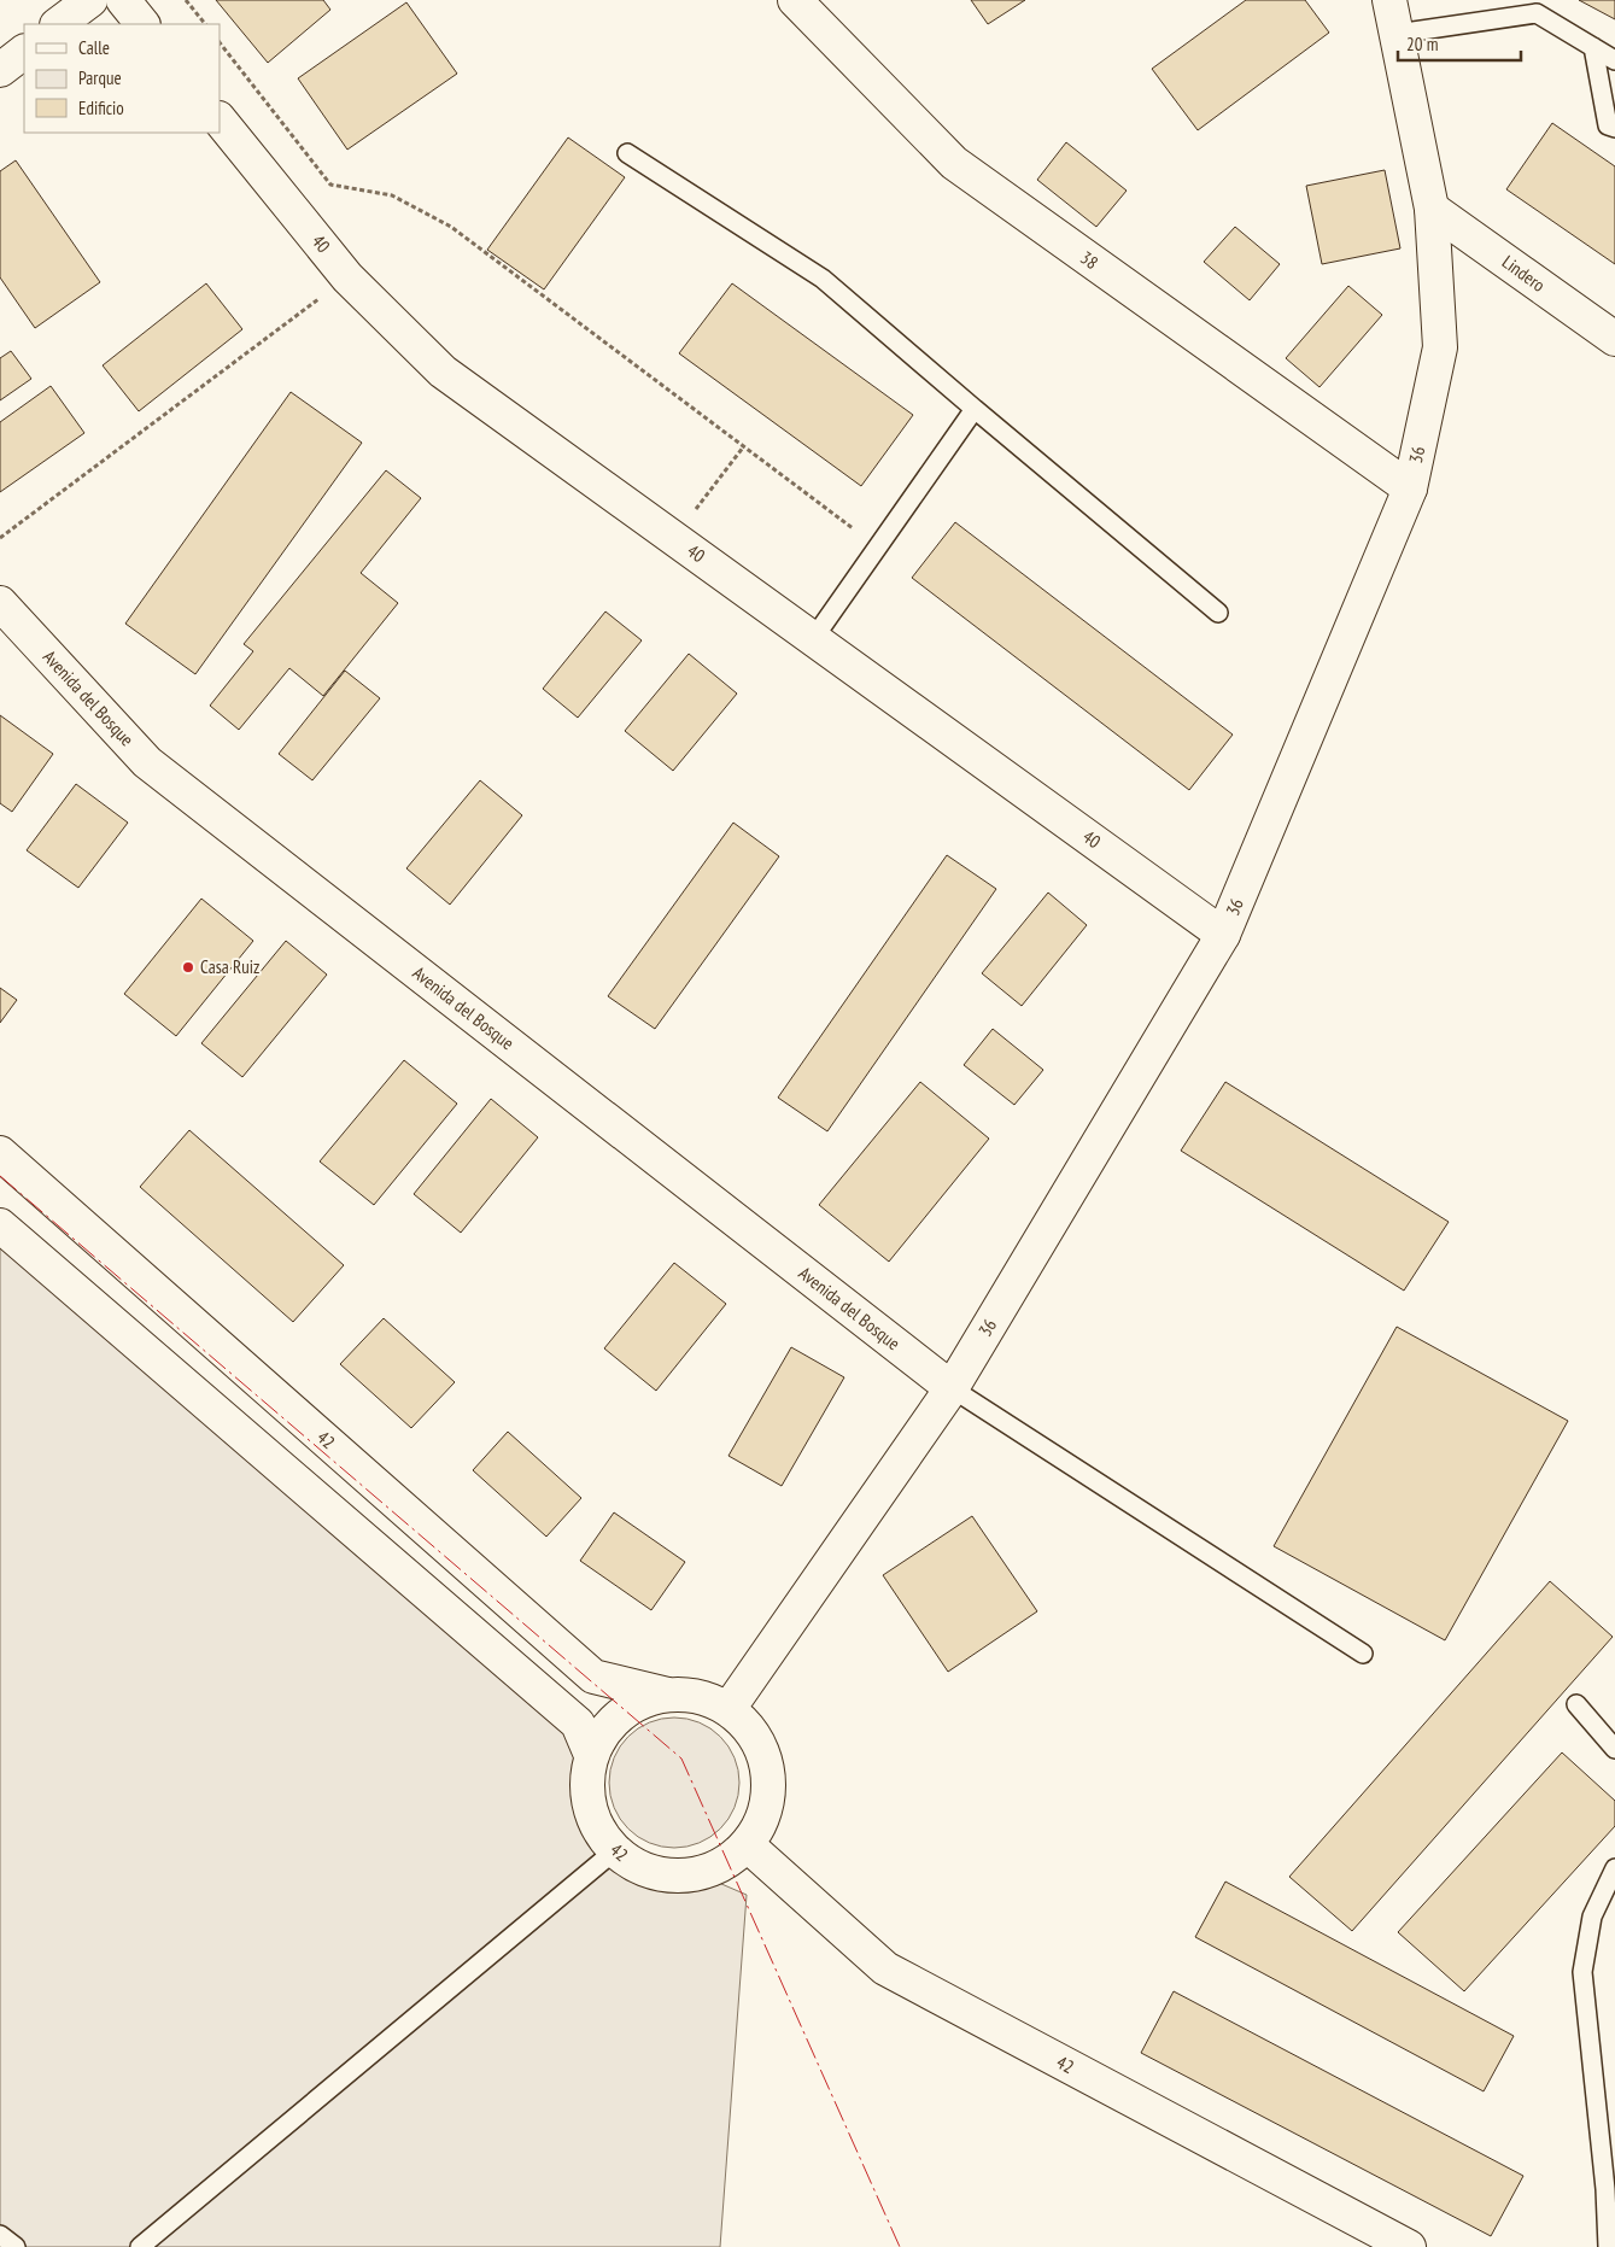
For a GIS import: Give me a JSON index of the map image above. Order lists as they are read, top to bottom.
{
  "streets": {
    "street": [
      "40",
      "38",
      "Lindero",
      "36",
      "Avenida del Bosque",
      "42"
    ]
  },
  "crossings": [
    ["40", "36"],
    ["38", "36"],
    ["Lindero", "36"],
    ["36", "Avenida del Bosque"],
    ["36", "42"]
  ],
  "places": ["Casa Ruiz"],
  "legend": ["Calle", "Parque", "Edificio"],
  "scale_bar": "20 m"
}
